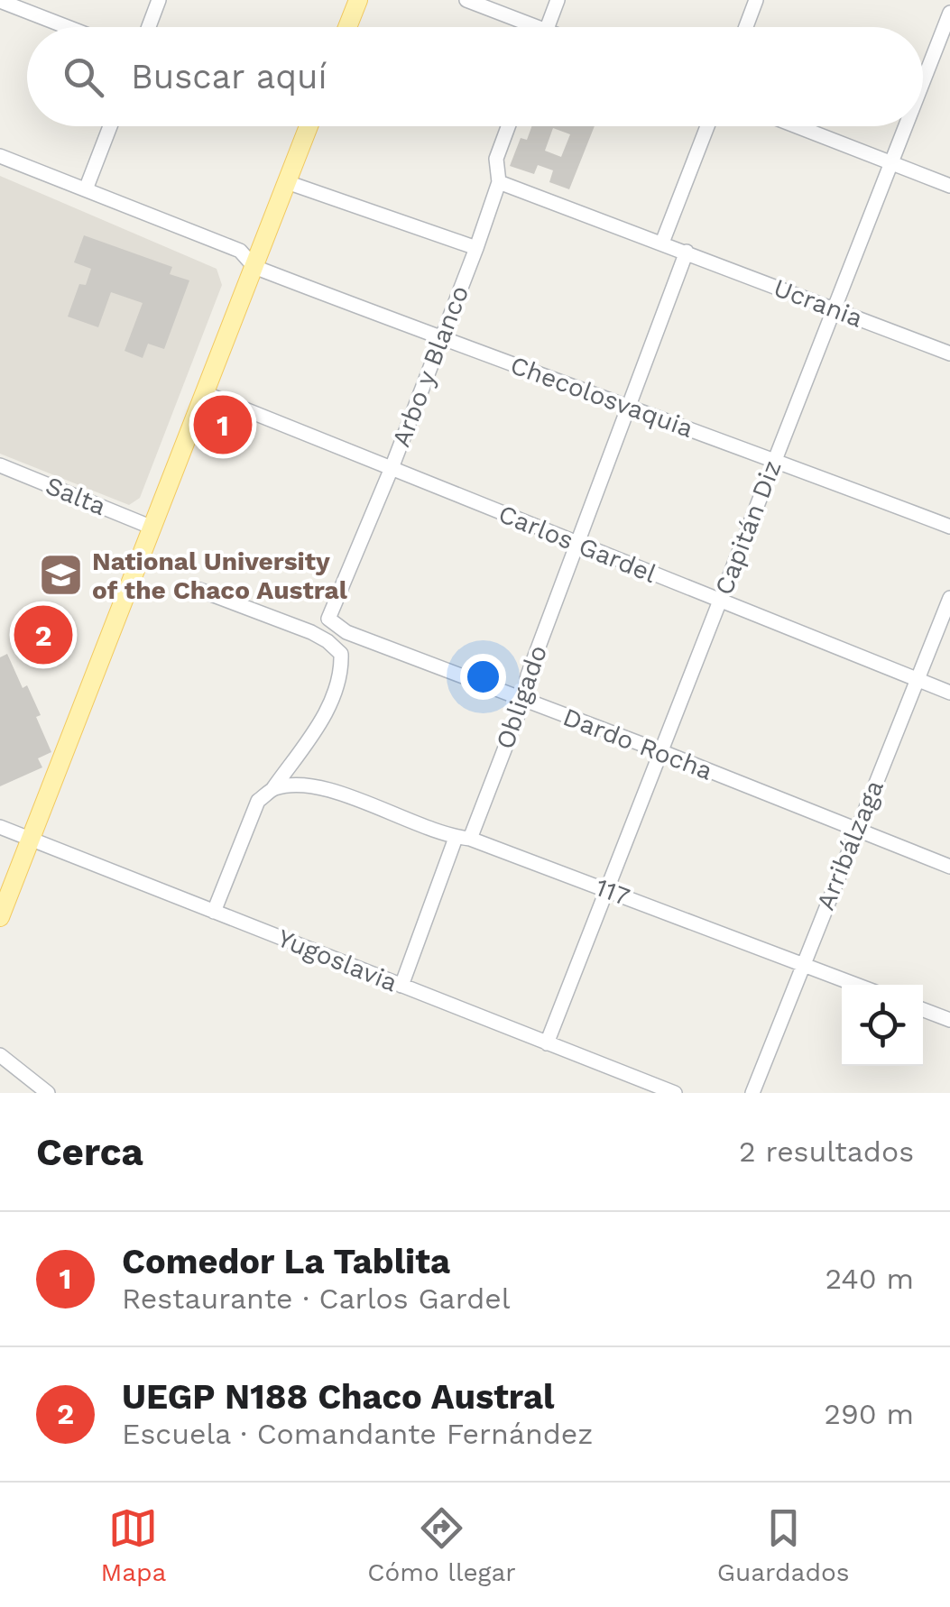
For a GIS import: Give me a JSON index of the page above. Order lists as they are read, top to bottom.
{
  "streets": {
    "street": [
      "Ucrania",
      "Arbo y Blanco",
      "Checolosvaquia",
      "Salta",
      "Capitán Diz",
      "Carlos Gardel",
      "Obligado",
      "Dardo Rocha",
      "Arribálzaga",
      "117",
      "Yugoslavia"
    ]
  },
  "crossings": [
    ["Ucrania", "Arbo y Blanco"],
    ["Ucrania", "Capitán Diz"],
    ["Ucrania", "Obligado"],
    ["Arbo y Blanco", "Checolosvaquia"],
    ["Arbo y Blanco", "Carlos Gardel"],
    ["Arbo y Blanco", "Dardo Rocha"],
    ["Checolosvaquia", "Capitán Diz"],
    ["Checolosvaquia", "Obligado"],
    ["Capitán Diz", "Carlos Gardel"],
    ["Capitán Diz", "Dardo Rocha"],
    ["Capitán Diz", "117"],
    ["Capitán Diz", "Yugoslavia"],
    ["Carlos Gardel", "Obligado"],
    ["Carlos Gardel", "Arribálzaga"],
    ["Obligado", "Dardo Rocha"],
    ["Obligado", "117"],
    ["Obligado", "Yugoslavia"],
    ["Dardo Rocha", "Arribálzaga"],
    ["Arribálzaga", "117"]
  ],
  "places": {
    "school or university": ["National University of the Chaco Austral"]
  },
  "page": {
    "search": "Buscar aquí",
    "pins": ["1", "2"],
    "heading": ["Cerca", "2 resultados"],
    "list": [
      {
        "mark": "1",
        "name": "Comedor La Tablita",
        "note": "Restaurante · Carlos Gardel",
        "value": "240 m"
      },
      {
        "mark": "2",
        "name": "UEGP N188 Chaco Austral",
        "note": "Escuela · Comandante Fernández",
        "value": "290 m"
      }
    ],
    "nav": ["Mapa", "Cómo llegar", "Guardados"]
  }
}
